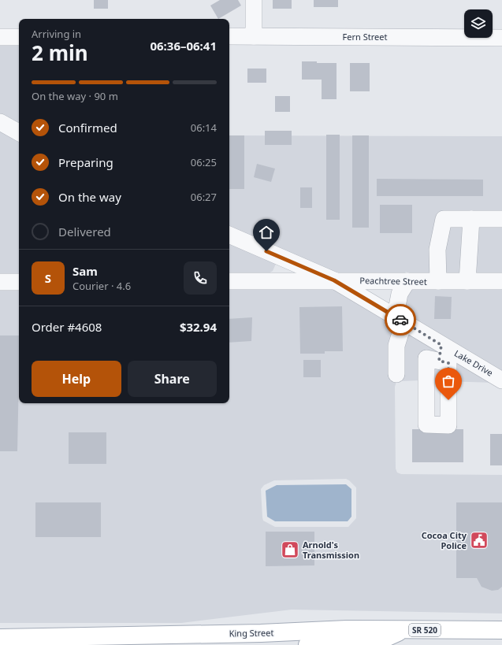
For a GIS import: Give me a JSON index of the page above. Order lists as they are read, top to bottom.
{
  "streets": {
    "main road": ["SR 520", "King Street"],
    "street": ["Fern Street", "Peachtree Street", "Lake Drive"]
  },
  "crossings": [
    ["Peachtree Street", "Lake Drive"]
  ],
  "places": {
    "public building": ["Cocoa City Police"],
    "shop": ["Arnold's Transmission"]
  },
  "page": {
    "heading": ["2 min", "Arriving in", "06:36–06:41"],
    "panel": [
      "Sam",
      "Courier · 4.6",
      "Order #4608",
      "$32.94"
    ],
    "bar": "On the way · 90 m",
    "list": [
      ["Confirmed", "06:14"],
      ["Preparing", "06:25"],
      ["On the way", "06:27"],
      "Delivered"
    ],
    "round": "S",
    "buttons": ["Help", "Share"]
  }
}
